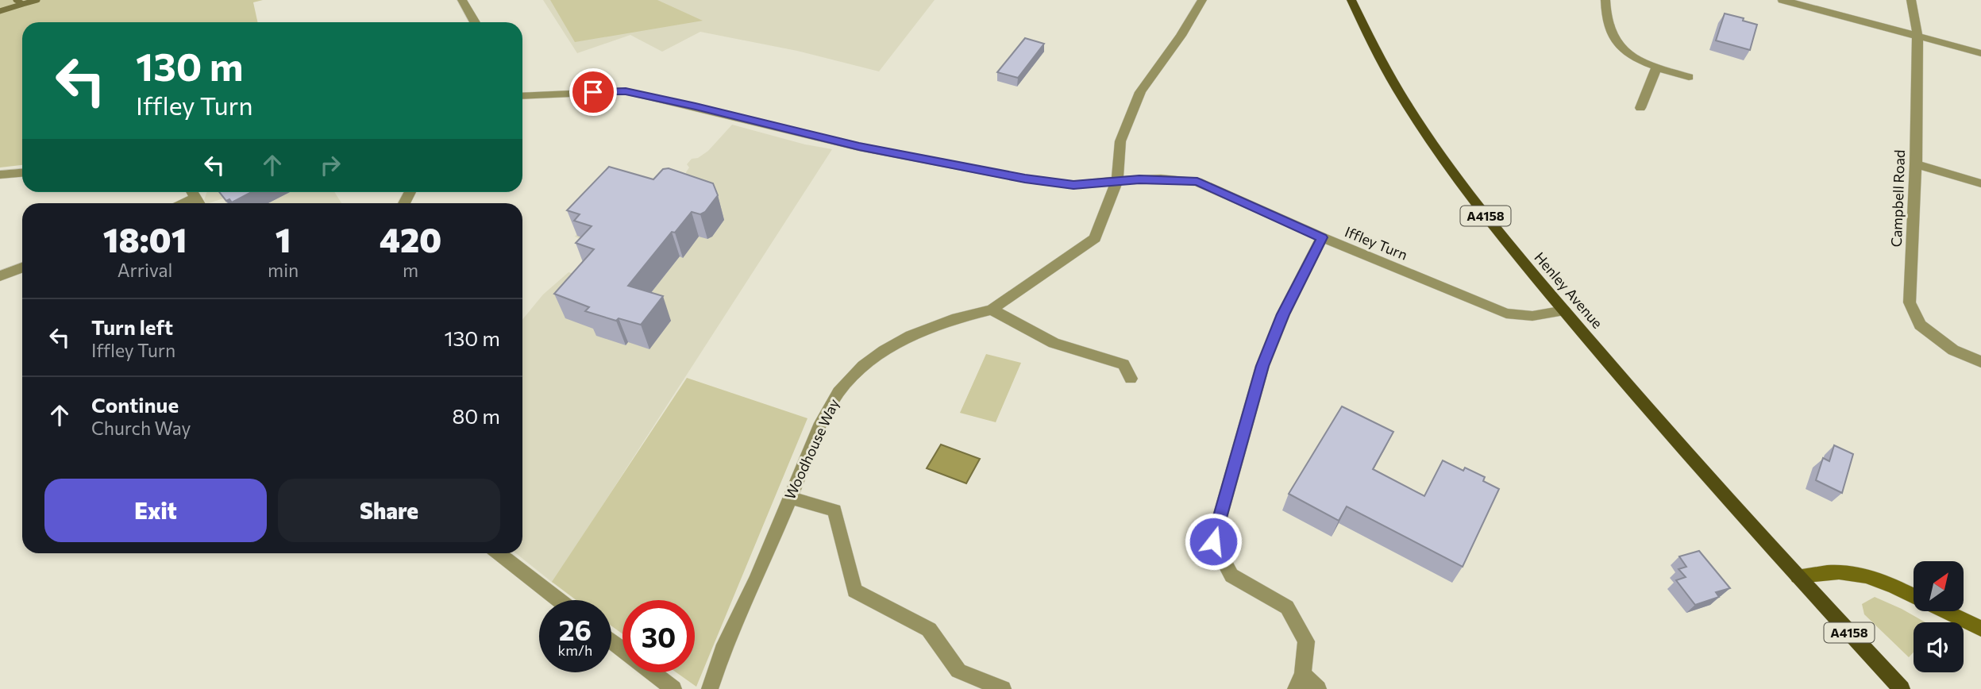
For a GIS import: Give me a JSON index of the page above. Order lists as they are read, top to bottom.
{
  "streets": {
    "main road": ["A4158", "Henley Avenue"],
    "street": ["Campbell Road", "Iffley Turn", "Woodhouse Way"]
  },
  "crossings": [
    ["A4158", "Henley Avenue"],
    ["Iffley Turn", "Henley Avenue"],
    ["Iffley Turn", "Woodhouse Way"]
  ],
  "north": "top right",
  "page": {
    "turn": ["130 m", "Iffley Turn"],
    "eta": [
      "18:01",
      "Arrival",
      "1",
      "min",
      "420",
      "m"
    ],
    "list": [
      {
        "name": "Turn left",
        "note": "Iffley Turn",
        "value": "130 m"
      },
      {
        "name": "Continue",
        "note": "Church Way",
        "value": "80 m"
      }
    ],
    "buttons": ["Exit", "Share"],
    "speed": "26 km/h",
    "limit": "30"
  }
}
